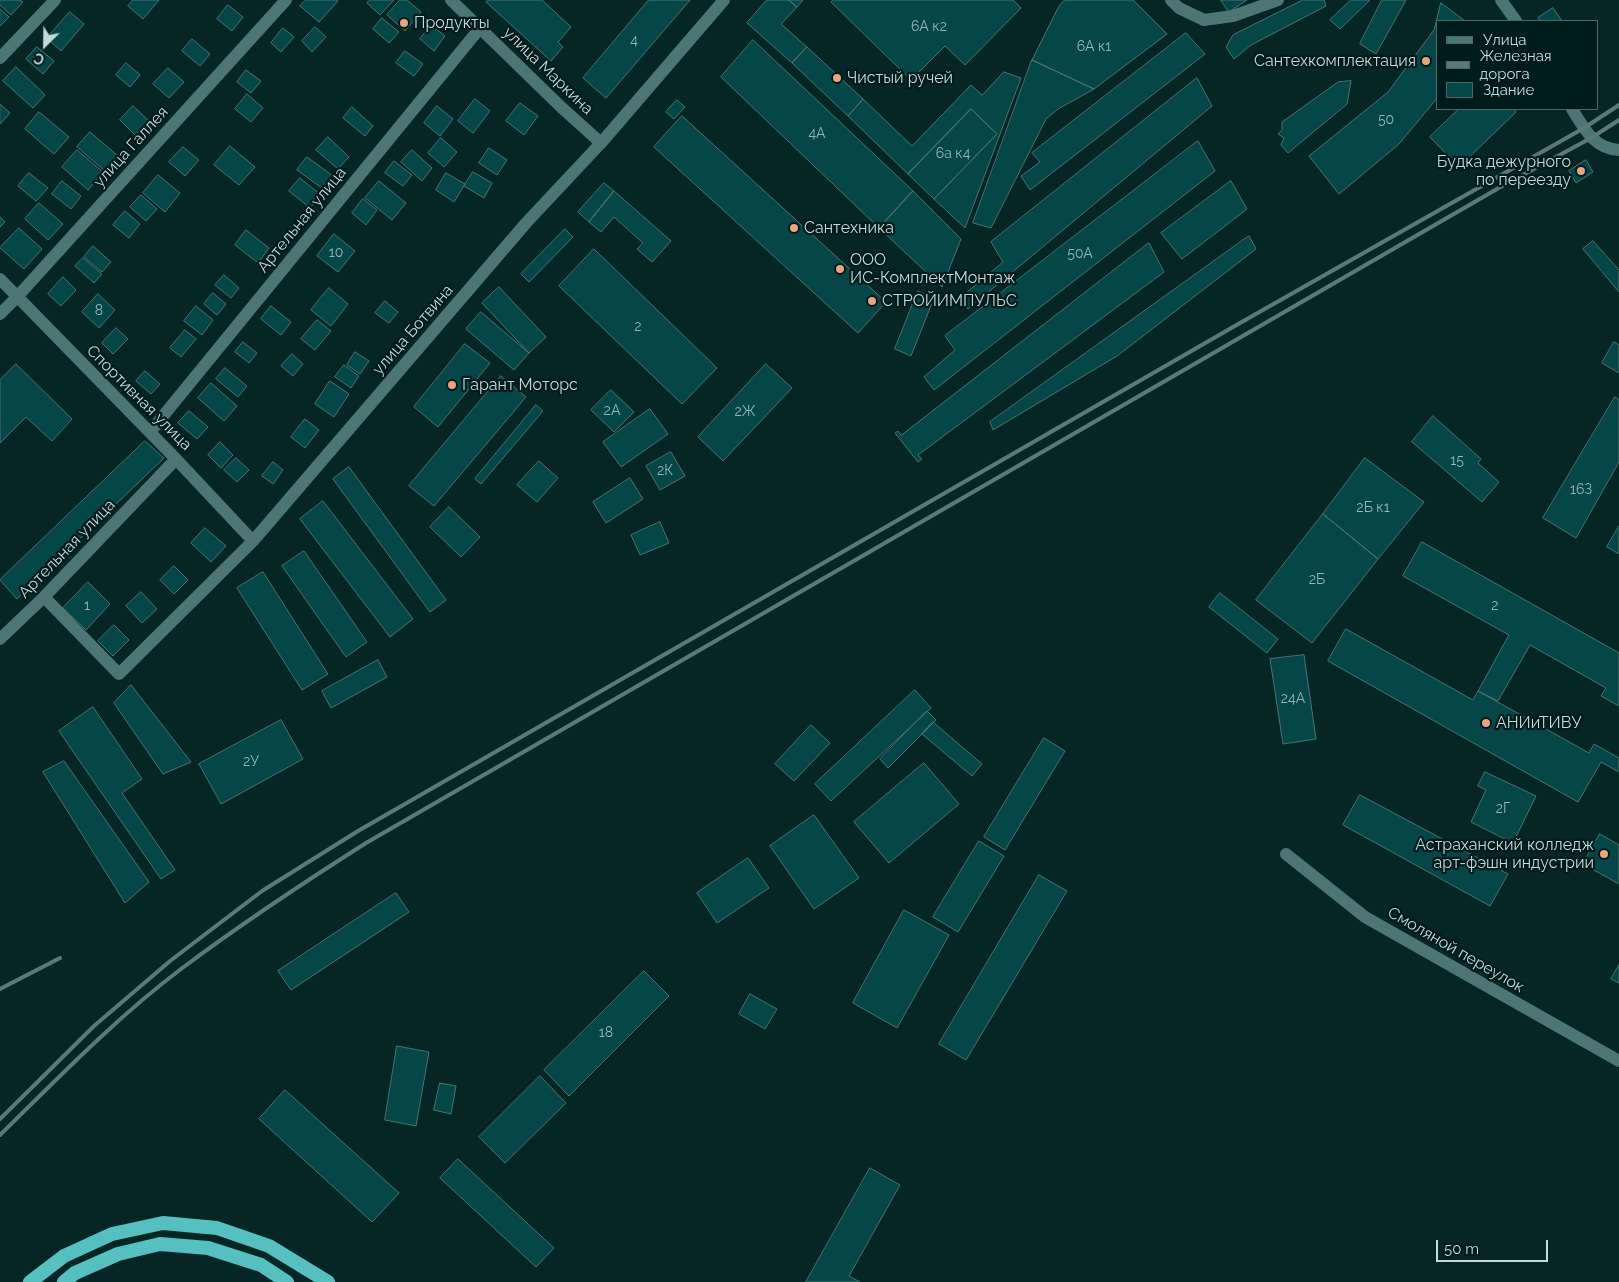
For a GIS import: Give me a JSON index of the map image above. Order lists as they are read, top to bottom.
{
  "streets": {
    "street": [
      "улица Маркина",
      "улица Галлея",
      "Артельная улица",
      "улица Ботвина",
      "Спортивная улица",
      "Смоляной переулок"
    ]
  },
  "crossings": [
    ["улица Маркина", "Артельная улица"],
    ["улица Маркина", "улица Ботвина"],
    ["улица Галлея", "Спортивная улица"],
    ["Артельная улица", "улица Ботвина"],
    ["Артельная улица", "Спортивная улица"],
    ["улица Ботвина", "Спортивная улица"]
  ],
  "places": [
    "Продукты",
    "Сантехкомплектация",
    "Чистый ручей",
    "Будка дежурного по переезду",
    "Сантехника",
    "ООО ИС-КомплектМонтаж",
    "СТРОЙИМПУЛЬС",
    "Гарант Моторс",
    "АНИиТИВУ",
    "Астраханский колледж арт-фэшн индустрии"
  ],
  "house_numbers": [
    "6А к2",
    "4",
    "6А к1",
    "50",
    "4А",
    "6а к4",
    "10",
    "50А",
    "8",
    "2",
    "2А",
    "2Ж",
    "15",
    "2К",
    "16З",
    "2Б к1",
    "2Б",
    "1",
    "2",
    "24А",
    "2У",
    "2Г",
    "18"
  ],
  "legend": ["Улица", "Железная дорога", "Здание"],
  "scale_bar": "50 m",
  "north": "bottom left"
}
